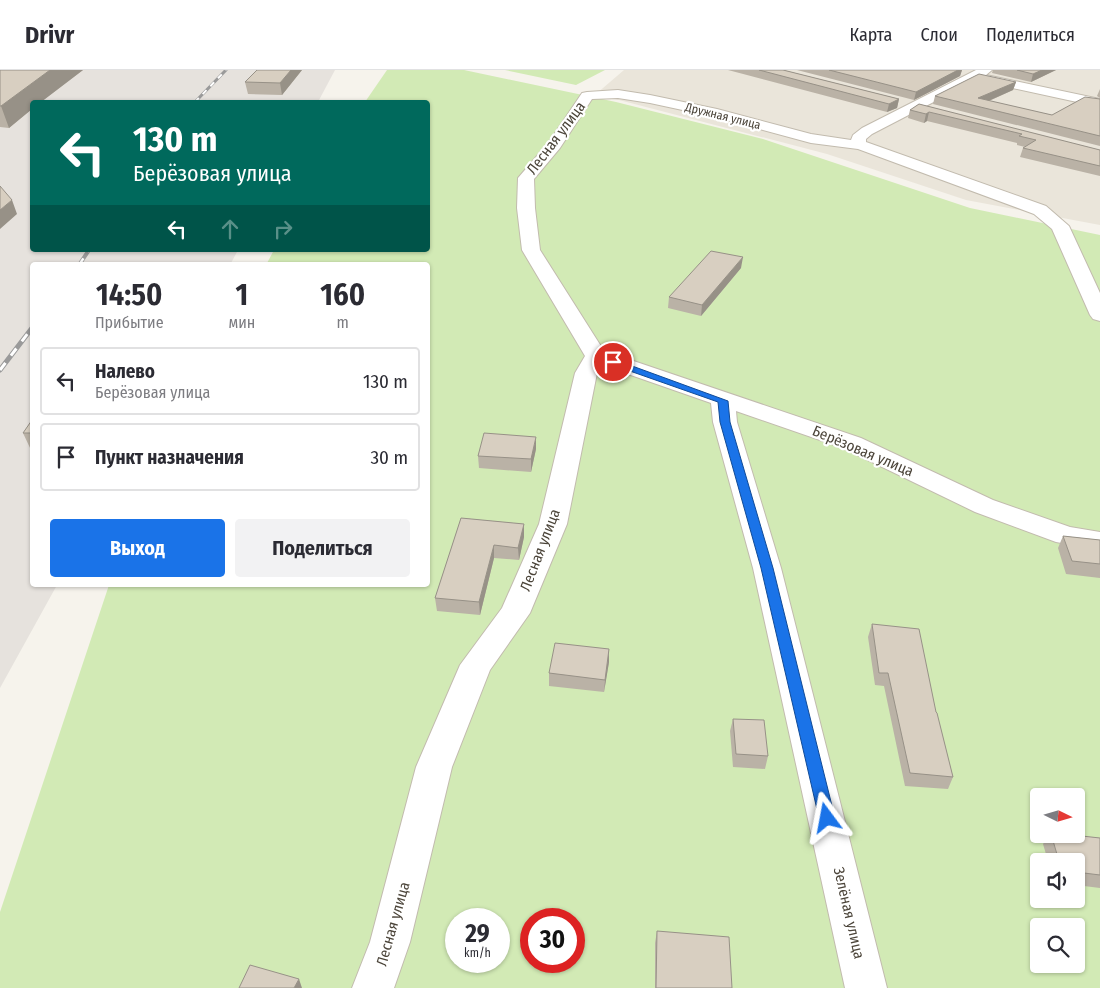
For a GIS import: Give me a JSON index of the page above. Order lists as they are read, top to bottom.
{
  "streets": {
    "street": [
      "Дружная улица",
      "Лесная улица",
      "Берёзовая улица",
      "Зелёная улица"
    ]
  },
  "crossings": [
    ["Дружная улица", "Лесная улица"],
    ["Лесная улица", "Берёзовая улица"],
    ["Берёзовая улица", "Зелёная улица"]
  ],
  "north": "right",
  "page": {
    "header": "Drivr",
    "nav": ["Карта", "Слои", "Поделиться"],
    "turn": ["130 m", "Берёзовая улица"],
    "eta": [
      "14:50",
      "Прибытие",
      "1",
      "мин",
      "160",
      "m"
    ],
    "list": [
      {
        "name": "Налево",
        "note": "Берёзовая улица",
        "value": "130 m"
      },
      {
        "name": "Пункт назначения",
        "value": "30 m"
      }
    ],
    "buttons": ["Выход", "Поделиться"],
    "speed": "29 km/h",
    "limit": "30"
  }
}
